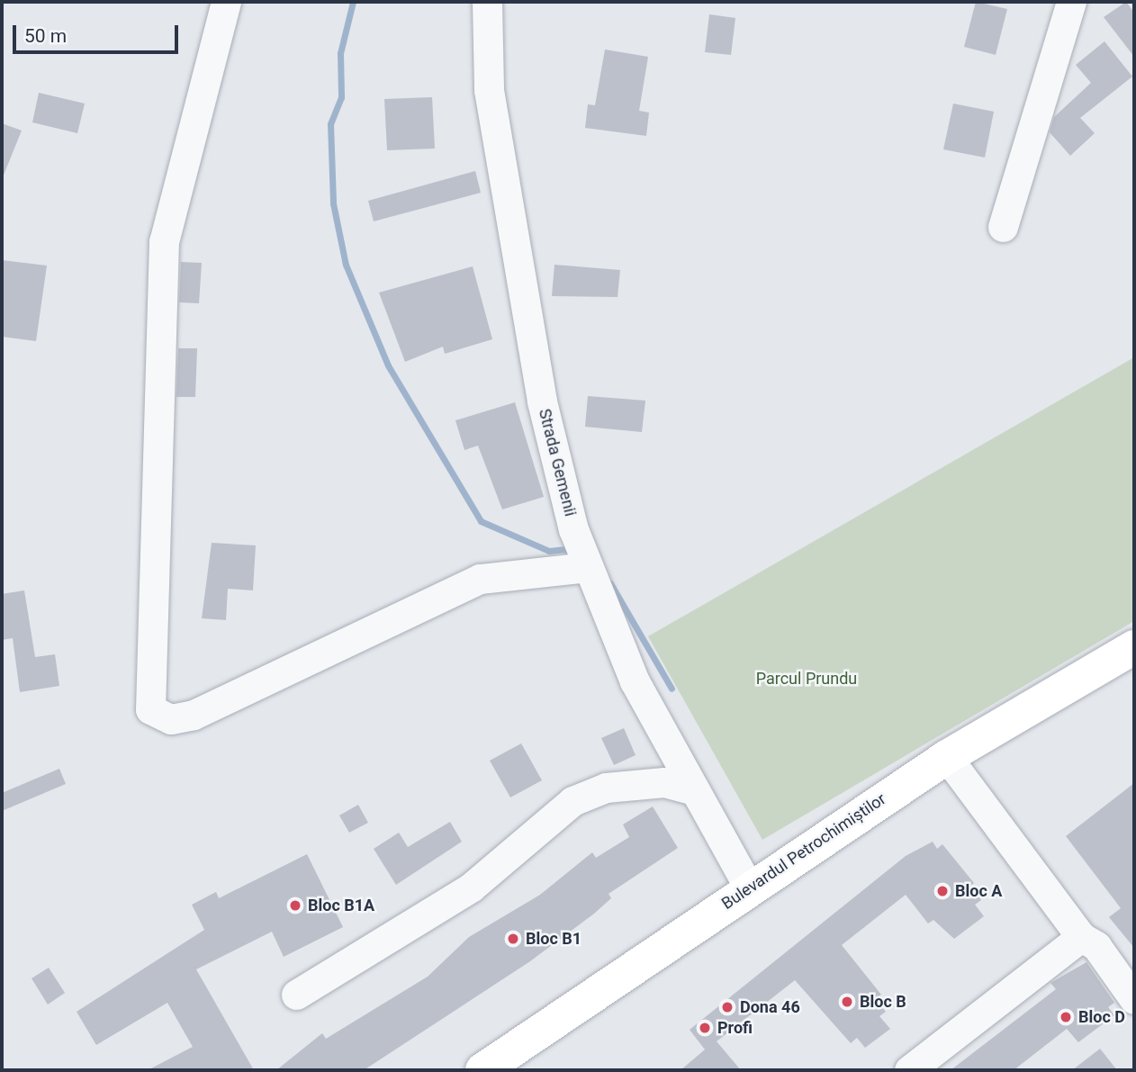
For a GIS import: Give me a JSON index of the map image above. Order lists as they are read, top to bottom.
{
  "streets": {
    "main road": ["Bulevardul Petrochimiștilor"],
    "street": ["Strada Gemenii"]
  },
  "crossings": [
    ["Strada Gemenii", "Bulevardul Petrochimiștilor"]
  ],
  "parks": ["Parcul Prundu"],
  "places": [
    "Bloc A",
    "Bloc B1A",
    "Bloc B1",
    "Bloc B",
    "Dona 46",
    "Bloc D",
    "Profi"
  ],
  "scale_bar": "50 m"
}
